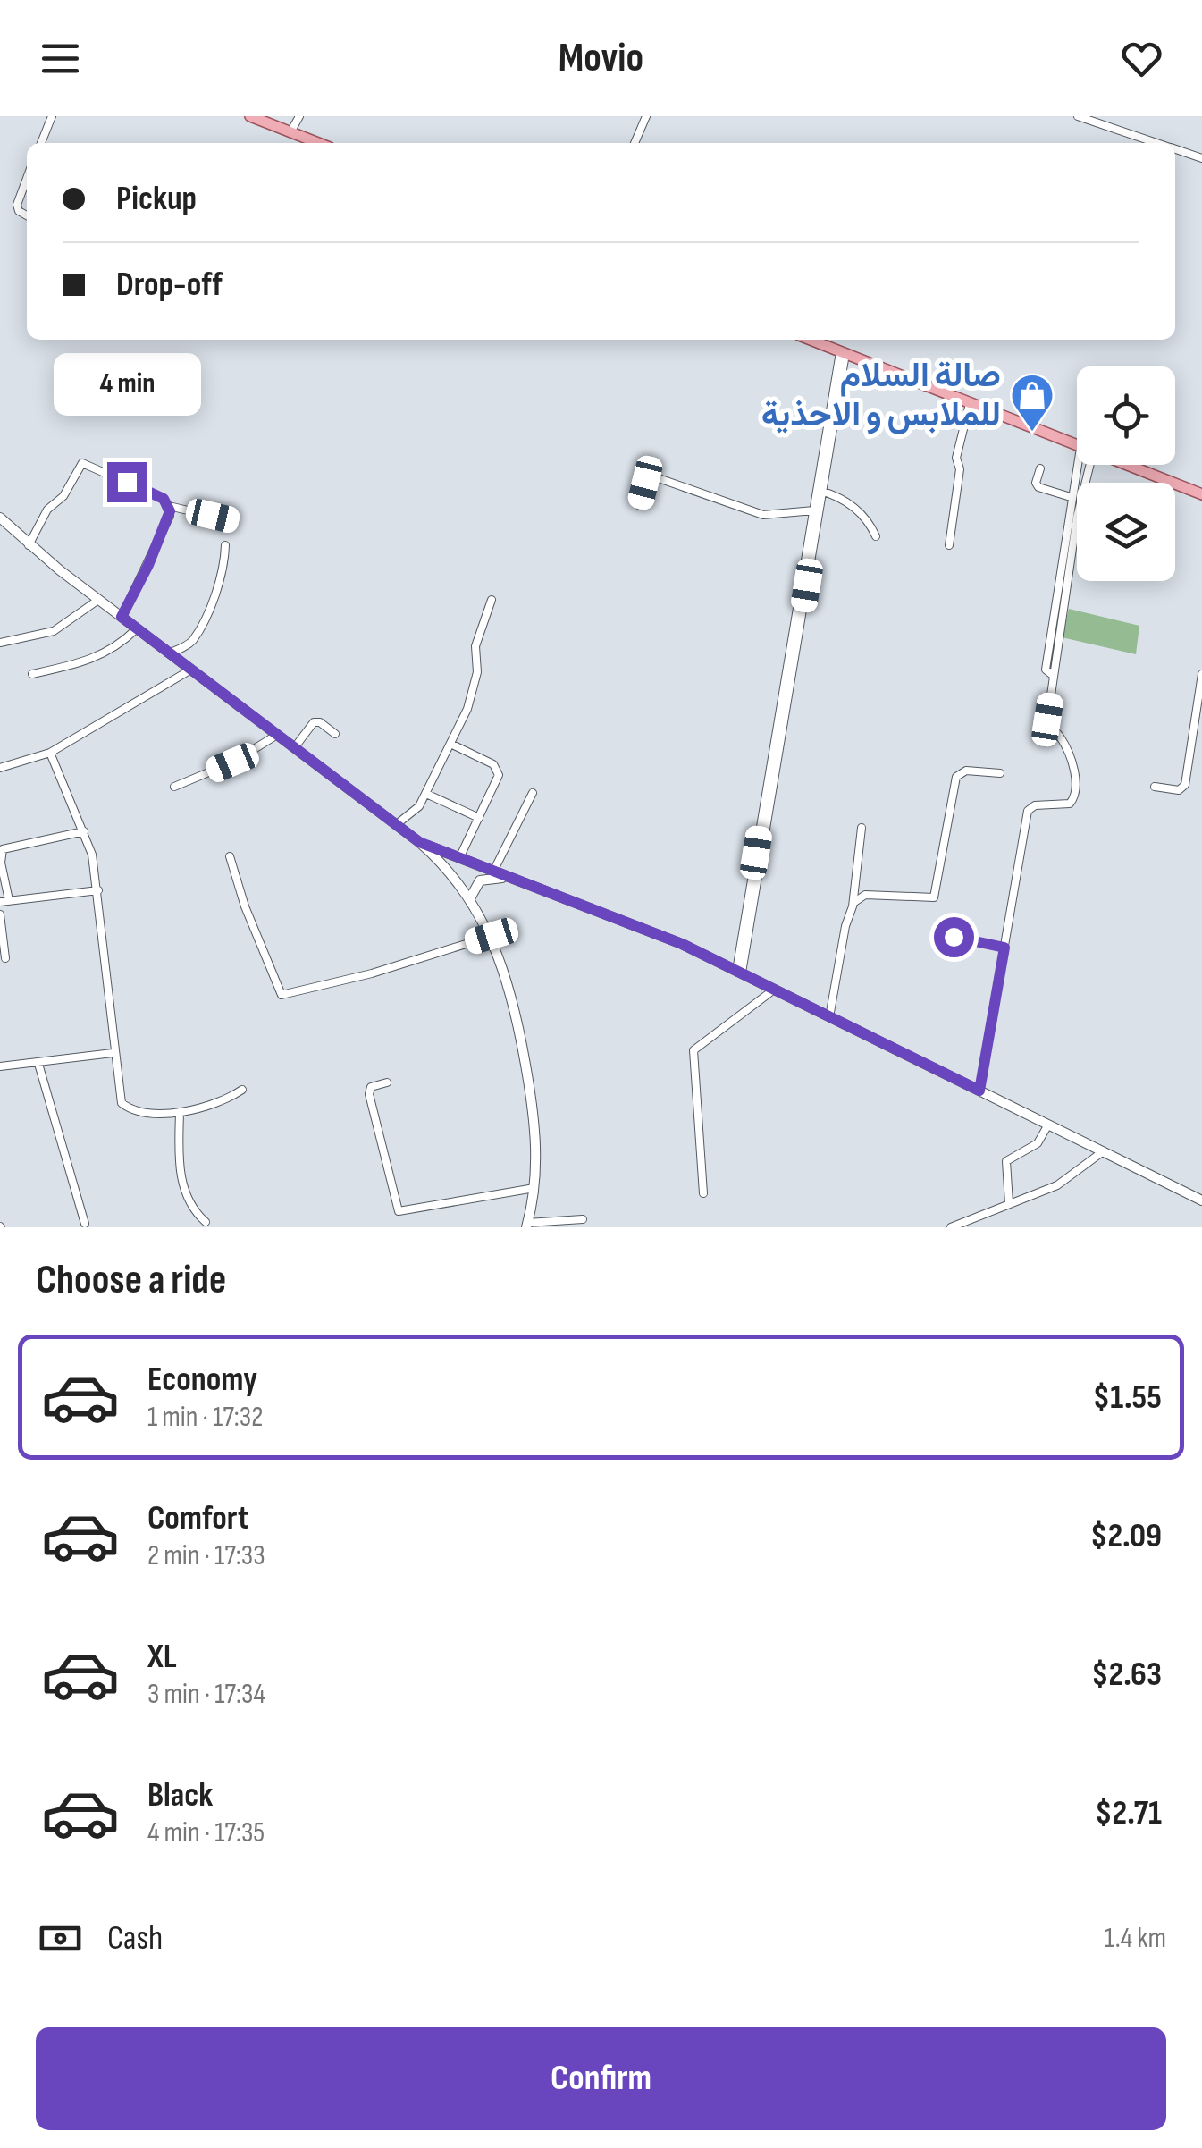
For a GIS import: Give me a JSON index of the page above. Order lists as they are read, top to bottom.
{
  "places": {
    "shop": ["صالة السلام للملابس و الاحذية"]
  },
  "page": {
    "header": "Movio",
    "banner": ["Pickup", "Drop-off"],
    "bubble": "4 min",
    "heading": "Choose a ride",
    "list": [
      {
        "name": "Economy",
        "note": "1 min · 17:32",
        "value": "$1.55"
      },
      {
        "name": "Comfort",
        "note": "2 min · 17:33",
        "value": "$2.09"
      },
      {
        "name": "XL",
        "note": "3 min · 17:34",
        "value": "$2.63"
      },
      {
        "name": "Black",
        "note": "4 min · 17:35",
        "value": "$2.71"
      }
    ],
    "pay": ["Cash", "1.4 km"],
    "buttons": "Confirm"
  }
}
